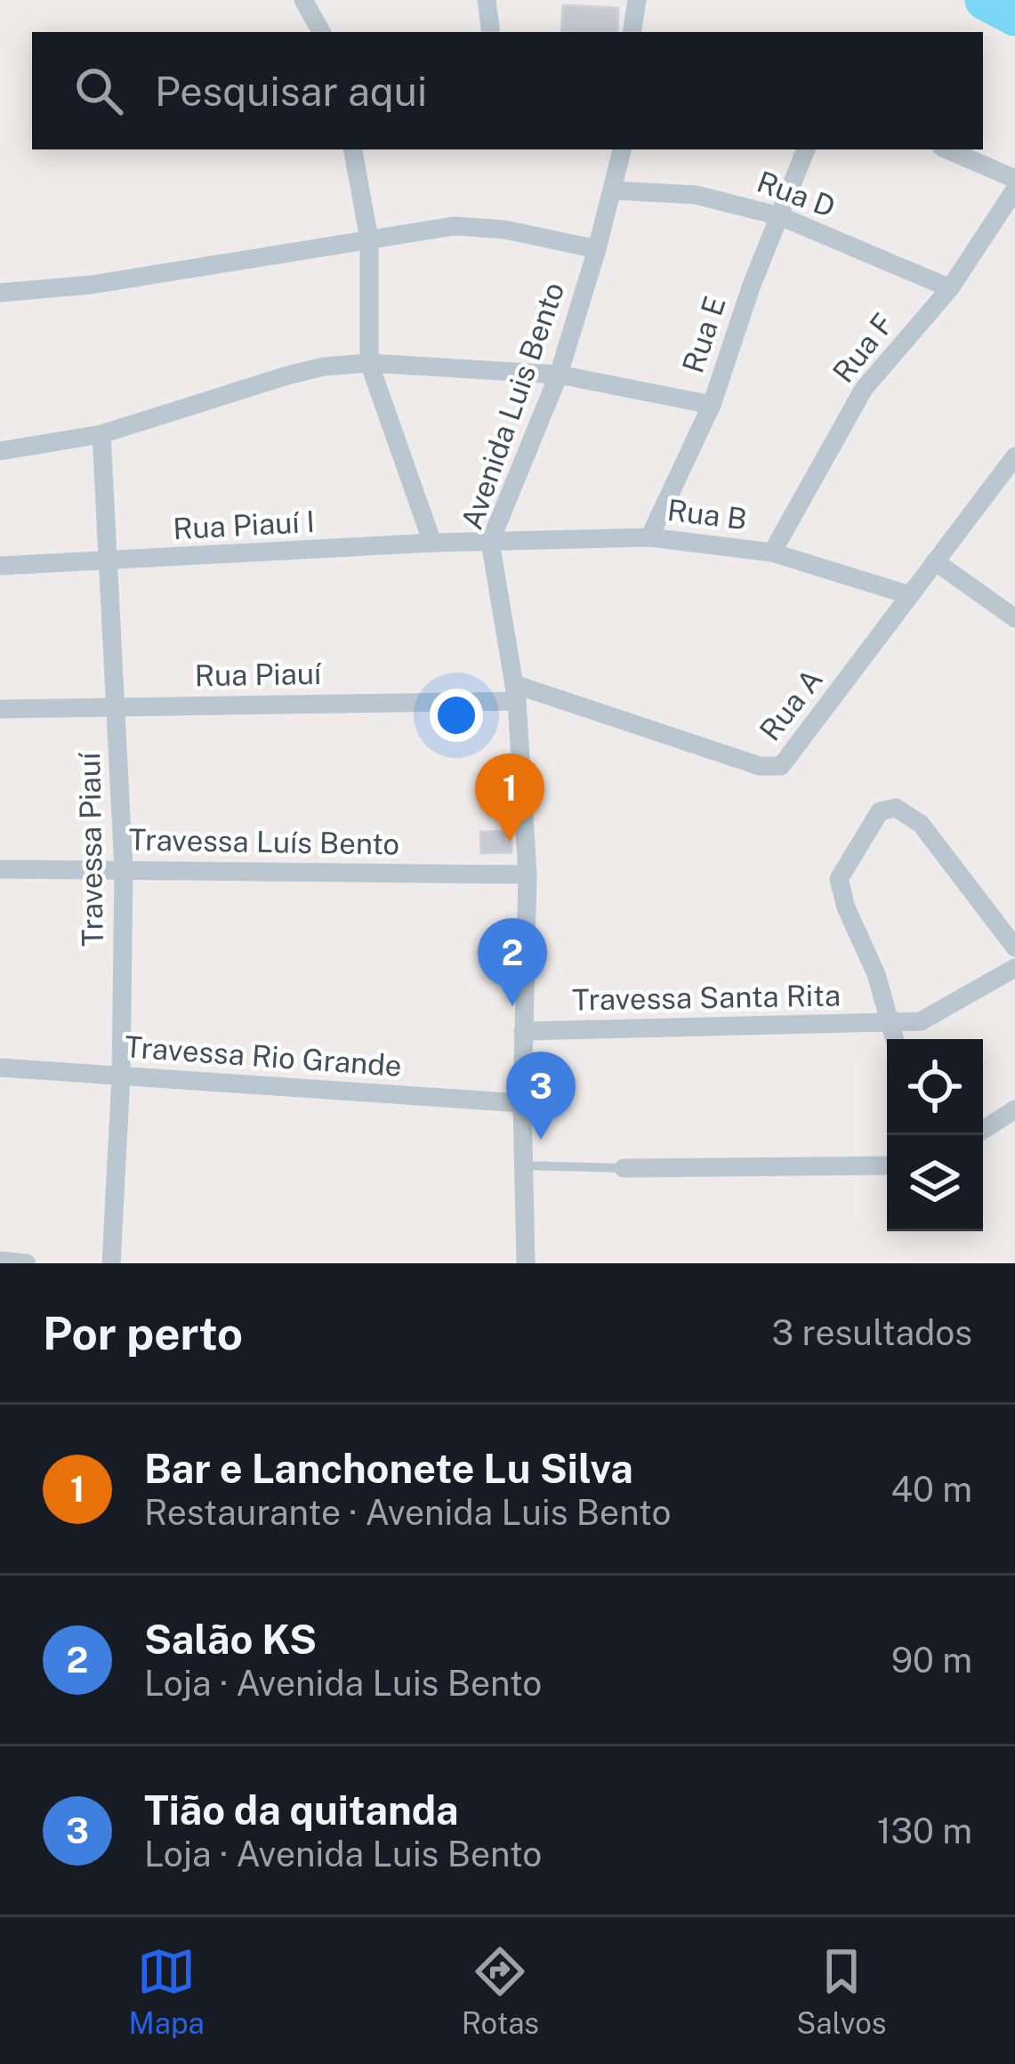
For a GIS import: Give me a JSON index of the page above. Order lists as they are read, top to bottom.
{
  "streets": {
    "street": [
      "Rua D",
      "Rua E",
      "Rua F",
      "Avenida Luis Bento",
      "Rua B",
      "Rua Piauí I",
      "Rua Piauí",
      "Rua A",
      "Travessa Luís Bento",
      "Travessa Piauí",
      "Travessa Santa Rita",
      "Travessa Rio Grande"
    ]
  },
  "crossings": [
    ["Rua D", "Rua E"],
    ["Rua D", "Rua F"],
    ["Rua D", "Avenida Luis Bento"],
    ["Rua E", "Rua B"],
    ["Rua F", "Rua B"],
    ["Avenida Luis Bento", "Rua B"],
    ["Avenida Luis Bento", "Rua Piauí I"],
    ["Avenida Luis Bento", "Rua Piauí"],
    ["Avenida Luis Bento", "Rua A"],
    ["Avenida Luis Bento", "Travessa Luís Bento"],
    ["Avenida Luis Bento", "Travessa Santa Rita"],
    ["Avenida Luis Bento", "Travessa Rio Grande"],
    ["Rua B", "Rua Piauí I"],
    ["Rua B", "Rua A"],
    ["Rua Piauí I", "Travessa Piauí"],
    ["Rua Piauí", "Rua A"],
    ["Rua Piauí", "Travessa Piauí"],
    ["Travessa Luís Bento", "Travessa Piauí"],
    ["Travessa Piauí", "Travessa Rio Grande"]
  ],
  "page": {
    "search": "Pesquisar aqui",
    "pins": ["1", "2", "3"],
    "heading": ["Por perto", "3 resultados"],
    "list": [
      {
        "mark": "1",
        "name": "Bar e Lanchonete Lu Silva",
        "note": "Restaurante · Avenida Luis Bento",
        "value": "40 m"
      },
      {
        "mark": "2",
        "name": "Salão KS",
        "note": "Loja · Avenida Luis Bento",
        "value": "90 m"
      },
      {
        "mark": "3",
        "name": "Tião da quitanda",
        "note": "Loja · Avenida Luis Bento",
        "value": "130 m"
      }
    ],
    "nav": ["Mapa", "Rotas", "Salvos"]
  }
}
